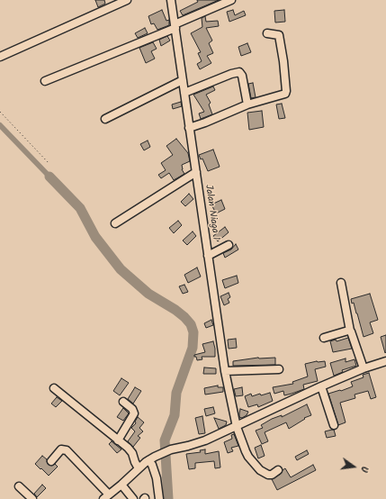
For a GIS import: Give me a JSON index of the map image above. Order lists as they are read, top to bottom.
{
  "streets": {
    "street": ["Jalan Niaga 1"]
  },
  "north": "right"
}
